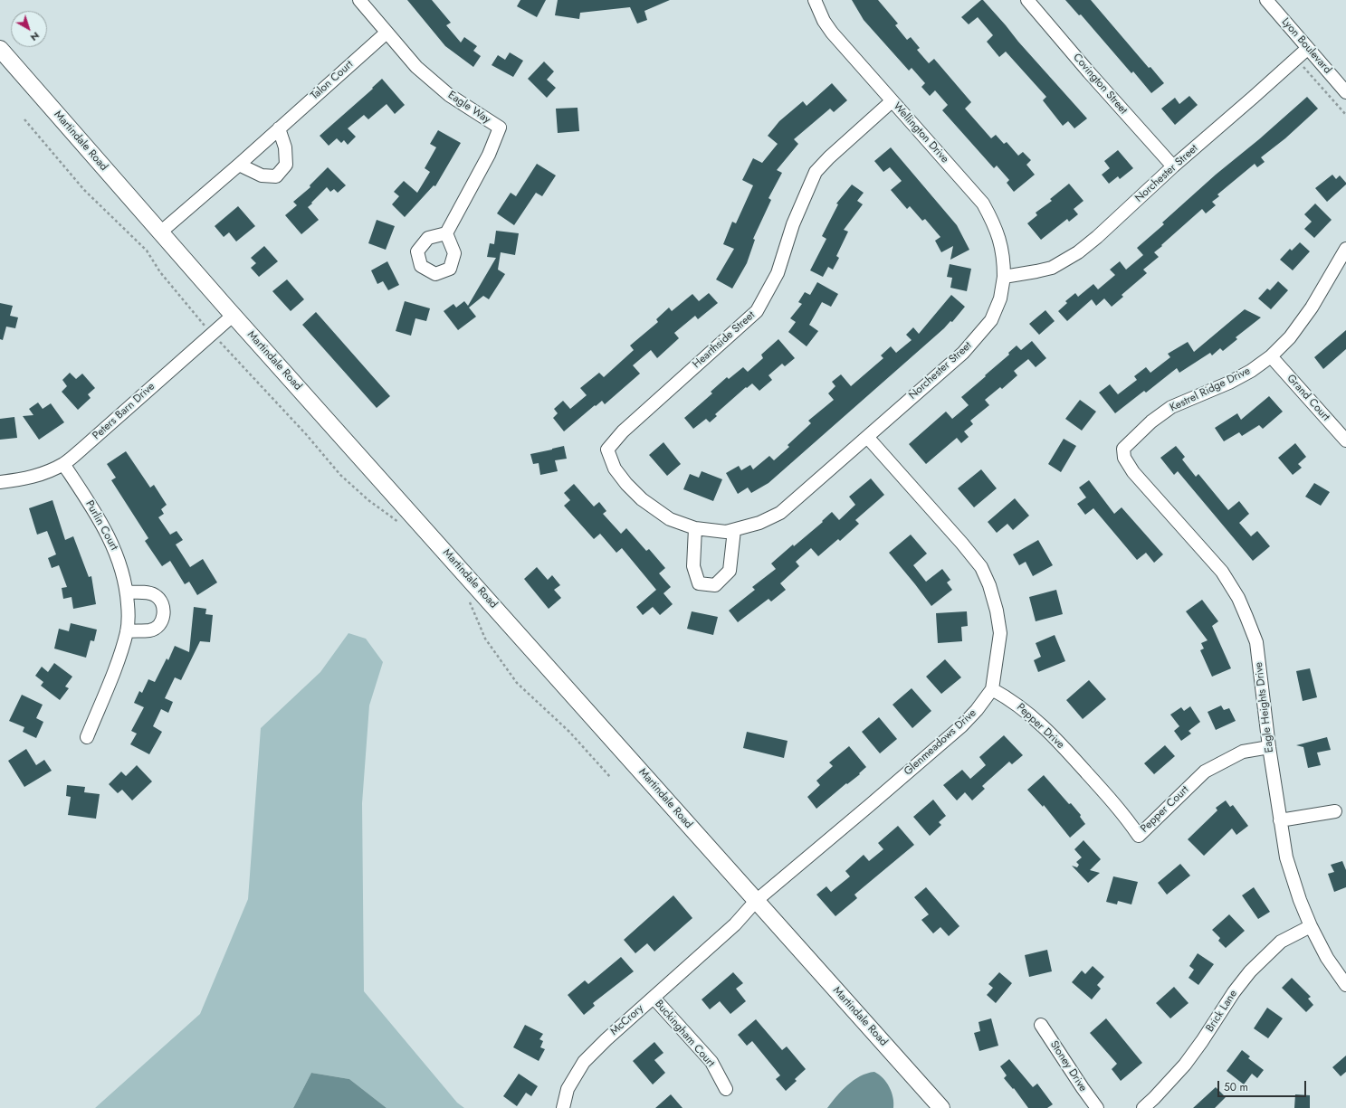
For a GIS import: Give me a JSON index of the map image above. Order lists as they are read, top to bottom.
{
  "streets": {
    "street": [
      "Lyon Boulevard",
      "Talon Court",
      "Covington Street",
      "Eagle Way",
      "Wellington Drive",
      "Martindale Road",
      "Norchester Street",
      "Hearthside Street",
      "Kestrel Ridge Drive",
      "Grand Court",
      "Peters Barn Drive",
      "Purlin Court",
      "Eagle Heights Drive",
      "Pepper Drive",
      "Glenmeadows Drive",
      "Pepper Court",
      "Brick Lane",
      "McCrory",
      "Buckingham Court",
      "Stoney Drive"
    ]
  },
  "crossings": [
    ["Lyon Boulevard", "Norchester Street"],
    ["Talon Court", "Eagle Way"],
    ["Talon Court", "Martindale Road"],
    ["Covington Street", "Norchester Street"],
    ["Wellington Drive", "Norchester Street"],
    ["Wellington Drive", "Hearthside Street"],
    ["Martindale Road", "Peters Barn Drive"],
    ["Martindale Road", "Glenmeadows Drive"],
    ["Norchester Street", "Hearthside Street"],
    ["Norchester Street", "Glenmeadows Drive"],
    ["Kestrel Ridge Drive", "Grand Court"],
    ["Kestrel Ridge Drive", "Eagle Heights Drive"],
    ["Peters Barn Drive", "Purlin Court"],
    ["Eagle Heights Drive", "Pepper Court"],
    ["Eagle Heights Drive", "Brick Lane"],
    ["Pepper Drive", "Glenmeadows Drive"],
    ["Pepper Drive", "Pepper Court"],
    ["Glenmeadows Drive", "McCrory"],
    ["McCrory", "Buckingham Court"]
  ],
  "scale_bar": "50 m",
  "north": "bottom right"
}
